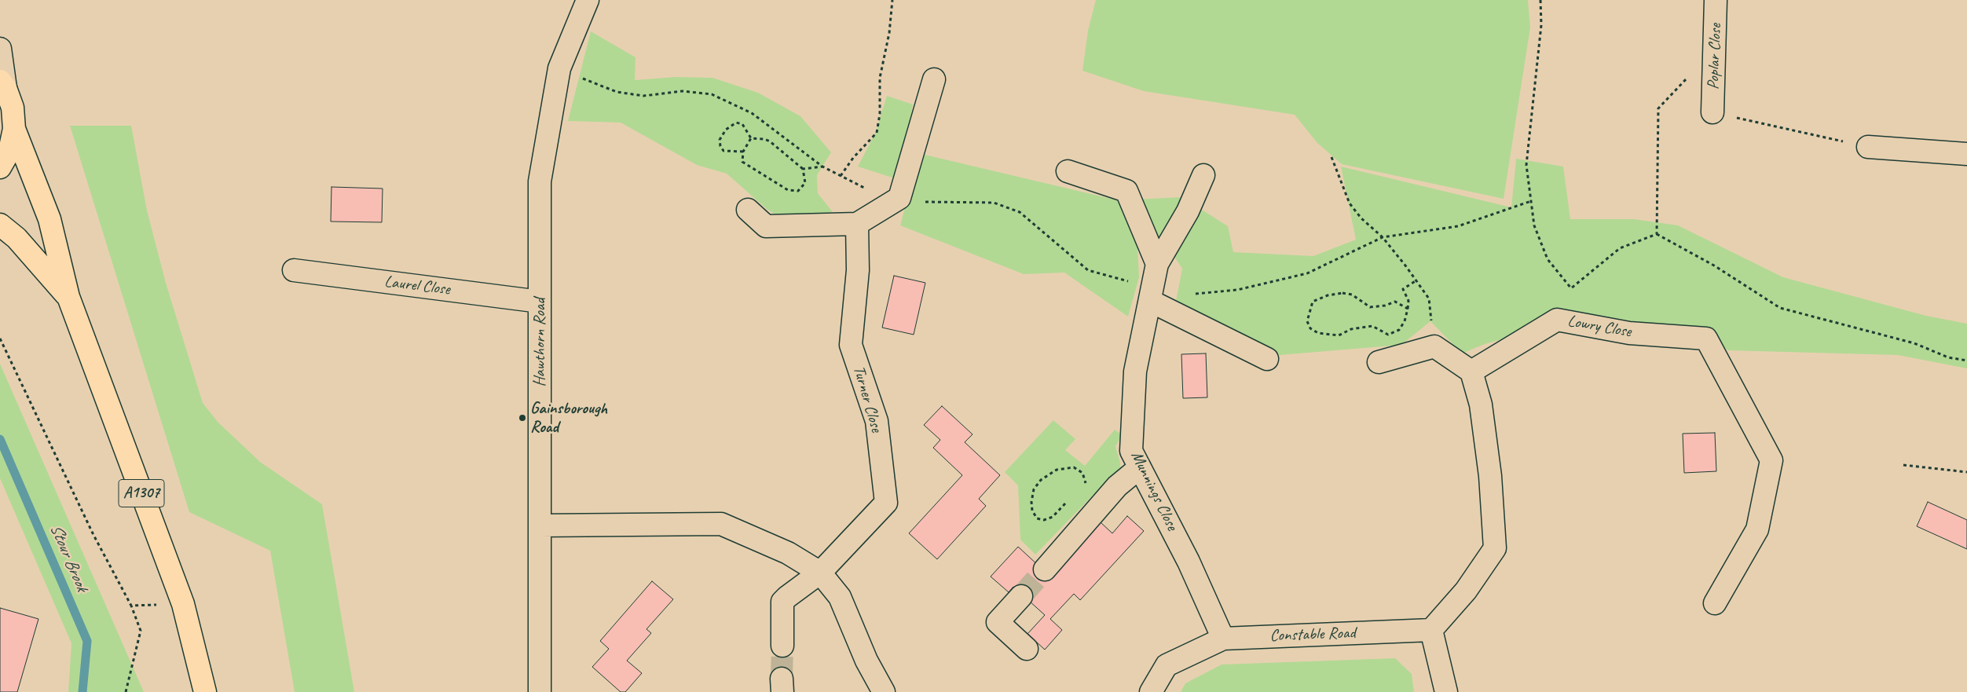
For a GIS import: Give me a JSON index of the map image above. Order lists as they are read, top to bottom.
{
  "streets": {
    "main road": ["A1307"],
    "street": [
      "Poplar Close",
      "Laurel Close",
      "Lowry Close",
      "Hawthorn Road",
      "Turner Close",
      "Munnings Close",
      "Constable Road"
    ]
  },
  "crossings": [
    ["Laurel Close", "Hawthorn Road"],
    ["Munnings Close", "Constable Road"]
  ],
  "water": ["Stour Brook"],
  "places": ["Gainsborough Road"]
}
